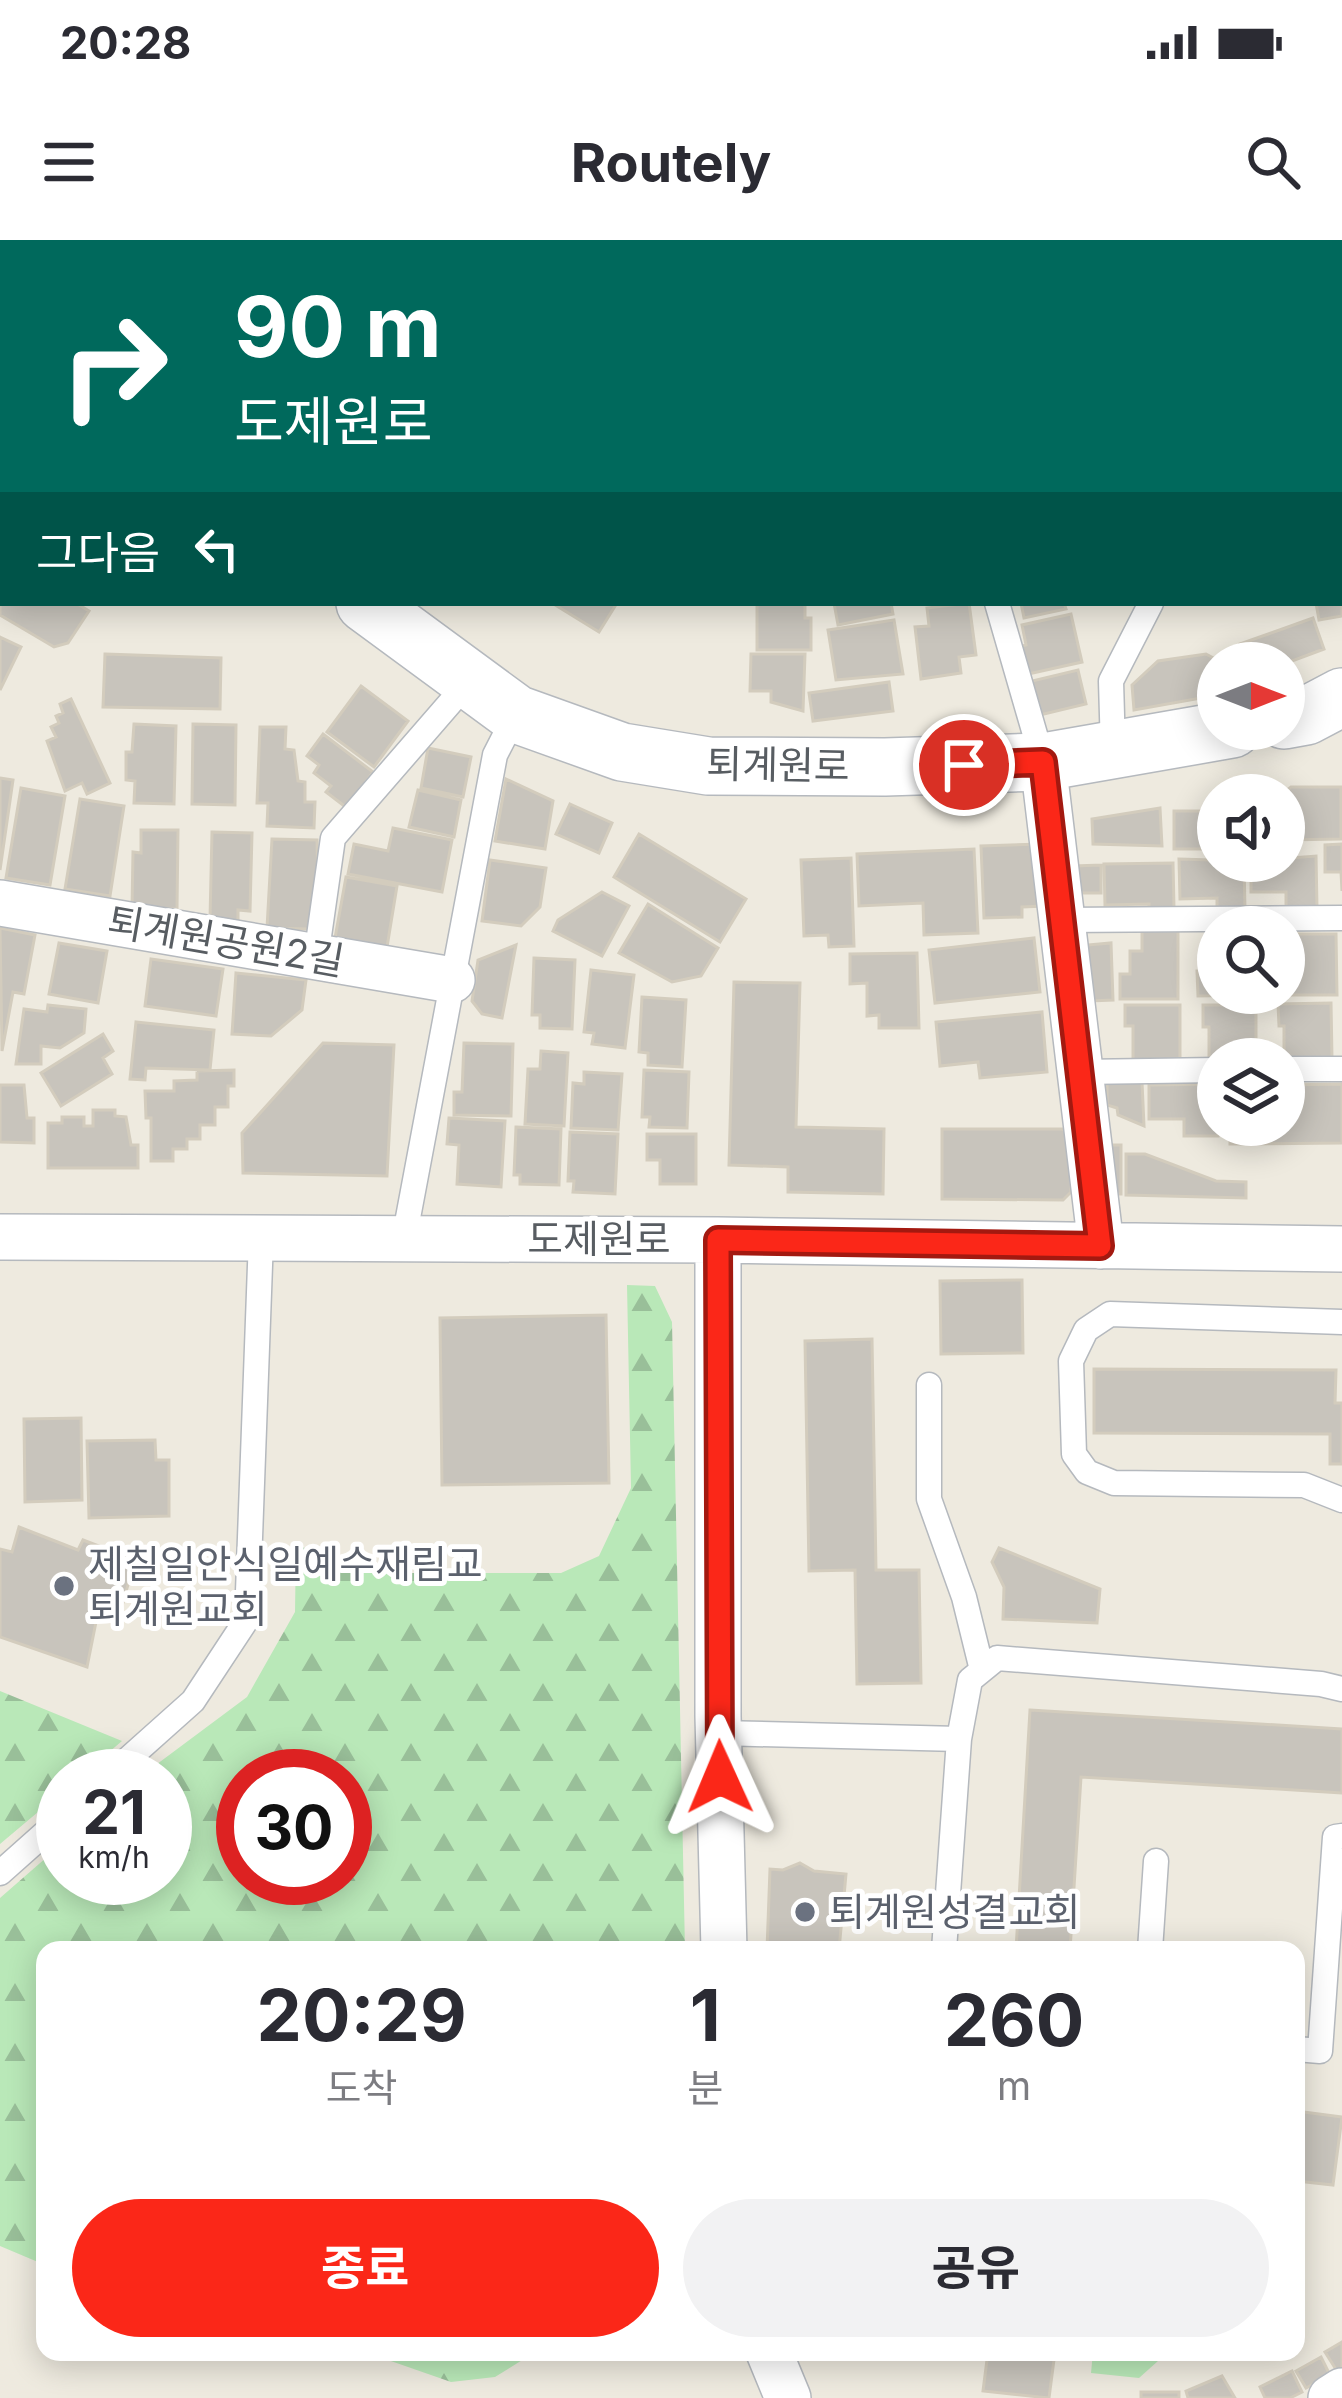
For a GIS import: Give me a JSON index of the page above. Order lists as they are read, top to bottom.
{
  "streets": {
    "street": ["퇴계원로", "퇴계원공원2길", "도제원로"]
  },
  "places": ["제칠일안식일예수재림교 퇴계원교회", "퇴계원성결교회"],
  "north": "right",
  "page": {
    "status": "20:28",
    "header": "Routely",
    "turn": ["90 m", "도제원로"],
    "then": "그다음",
    "speed": "21 km/h",
    "limit": "30",
    "eta": [
      "20:29",
      "도착",
      "1",
      "분",
      "260",
      "m"
    ],
    "buttons": ["종료", "공유"]
  }
}
